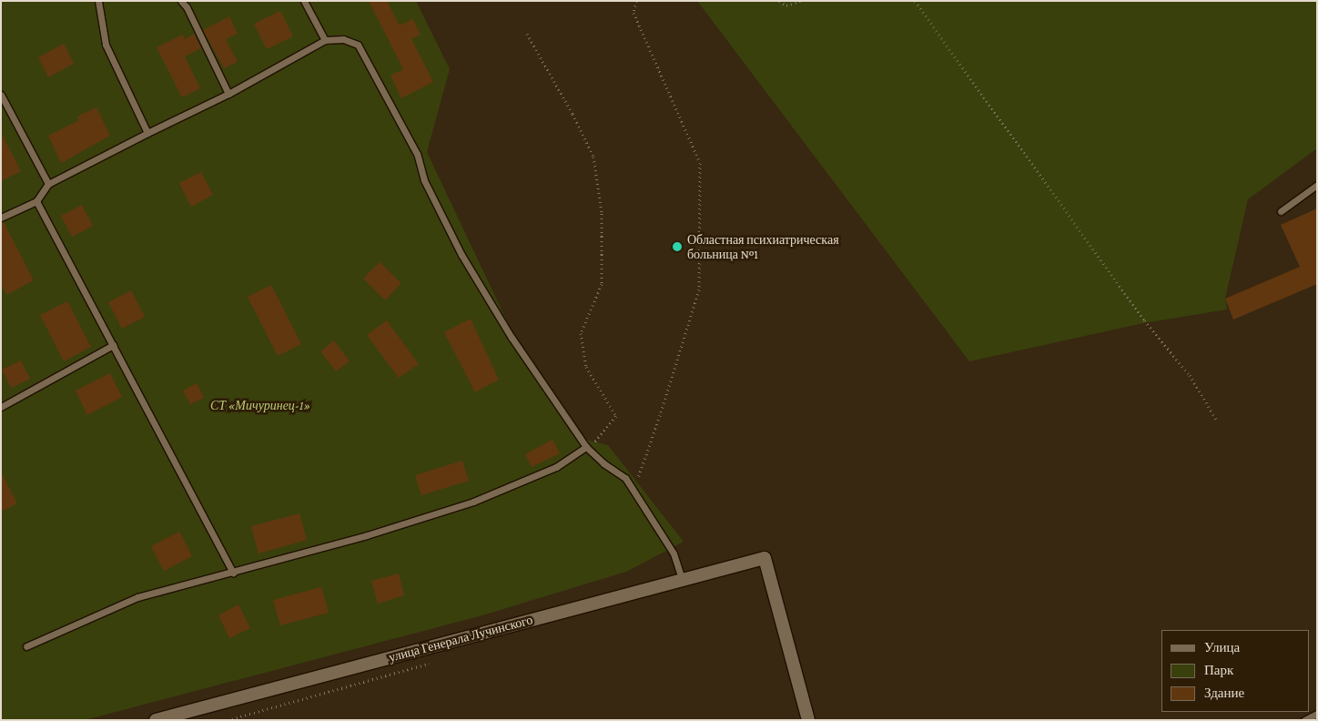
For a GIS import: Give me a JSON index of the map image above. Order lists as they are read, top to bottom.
{
  "streets": {
    "street": ["улица Генерала Лучинского"]
  },
  "parks": ["СТ «Мичуринец-1»"],
  "places": ["Областная психиатрическая больница №1"],
  "legend": ["Улица", "Парк", "Здание"]
}
